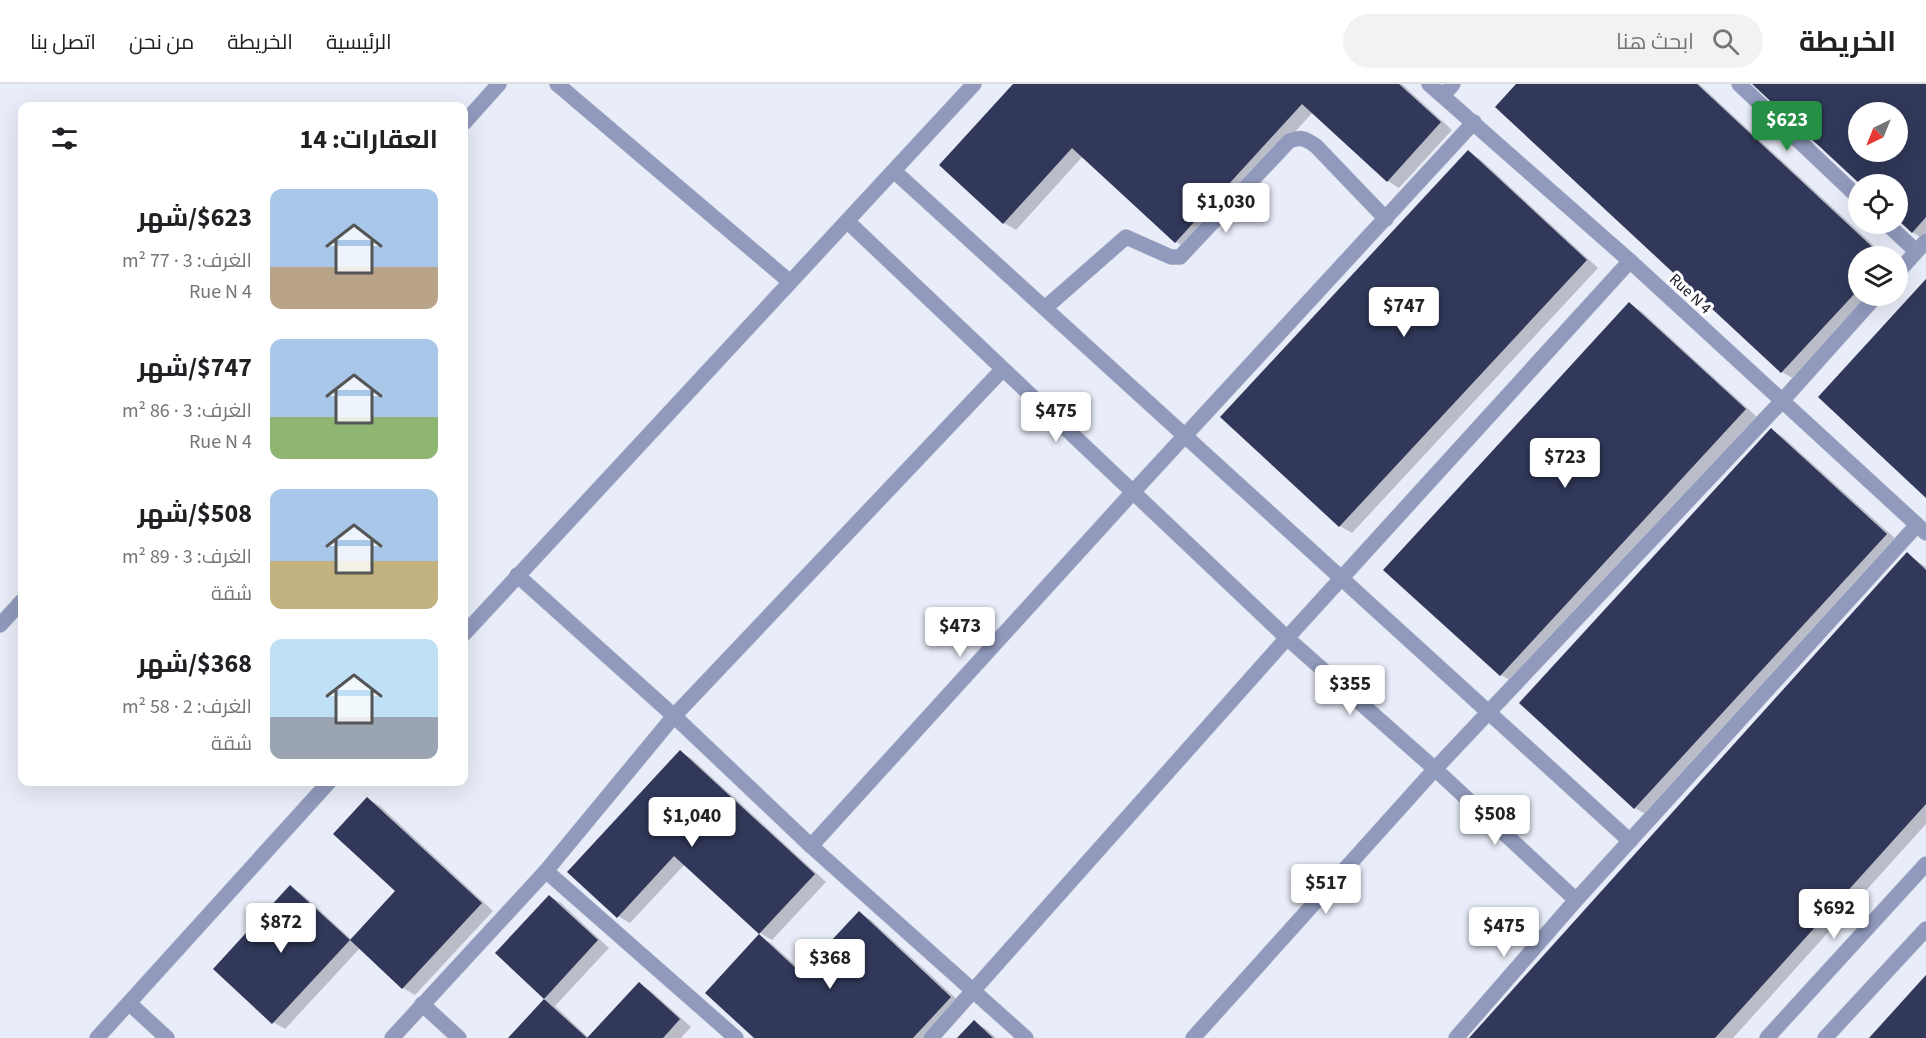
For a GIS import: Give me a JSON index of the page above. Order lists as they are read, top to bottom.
{
  "streets": {
    "street": ["Rue N 4"]
  },
  "north": "bottom left",
  "page": {
    "header": "الخريطة",
    "search": "ابحث هنا",
    "nav": [
      "الرئيسية",
      "الخريطة",
      "من نحن",
      "اتصل بنا"
    ],
    "price": [
      "$623",
      "$1,030",
      "$747",
      "$475",
      "$723",
      "$473",
      "$355",
      "$508",
      "$1,040",
      "$517",
      "$692",
      "$872",
      "$475",
      "$368"
    ],
    "heading": "العقارات: 14",
    "list": [
      {
        "name": "$623/شهر",
        "note": "الغرف: 3 · 77 m² · Rue N 4"
      },
      {
        "name": "$747/شهر",
        "note": "الغرف: 3 · 86 m² · Rue N 4"
      },
      {
        "name": "$508/شهر",
        "note": "الغرف: 3 · 89 m² · شقة"
      },
      {
        "name": "$368/شهر",
        "note": "الغرف: 2 · 58 m² · شقة"
      }
    ]
  }
}
